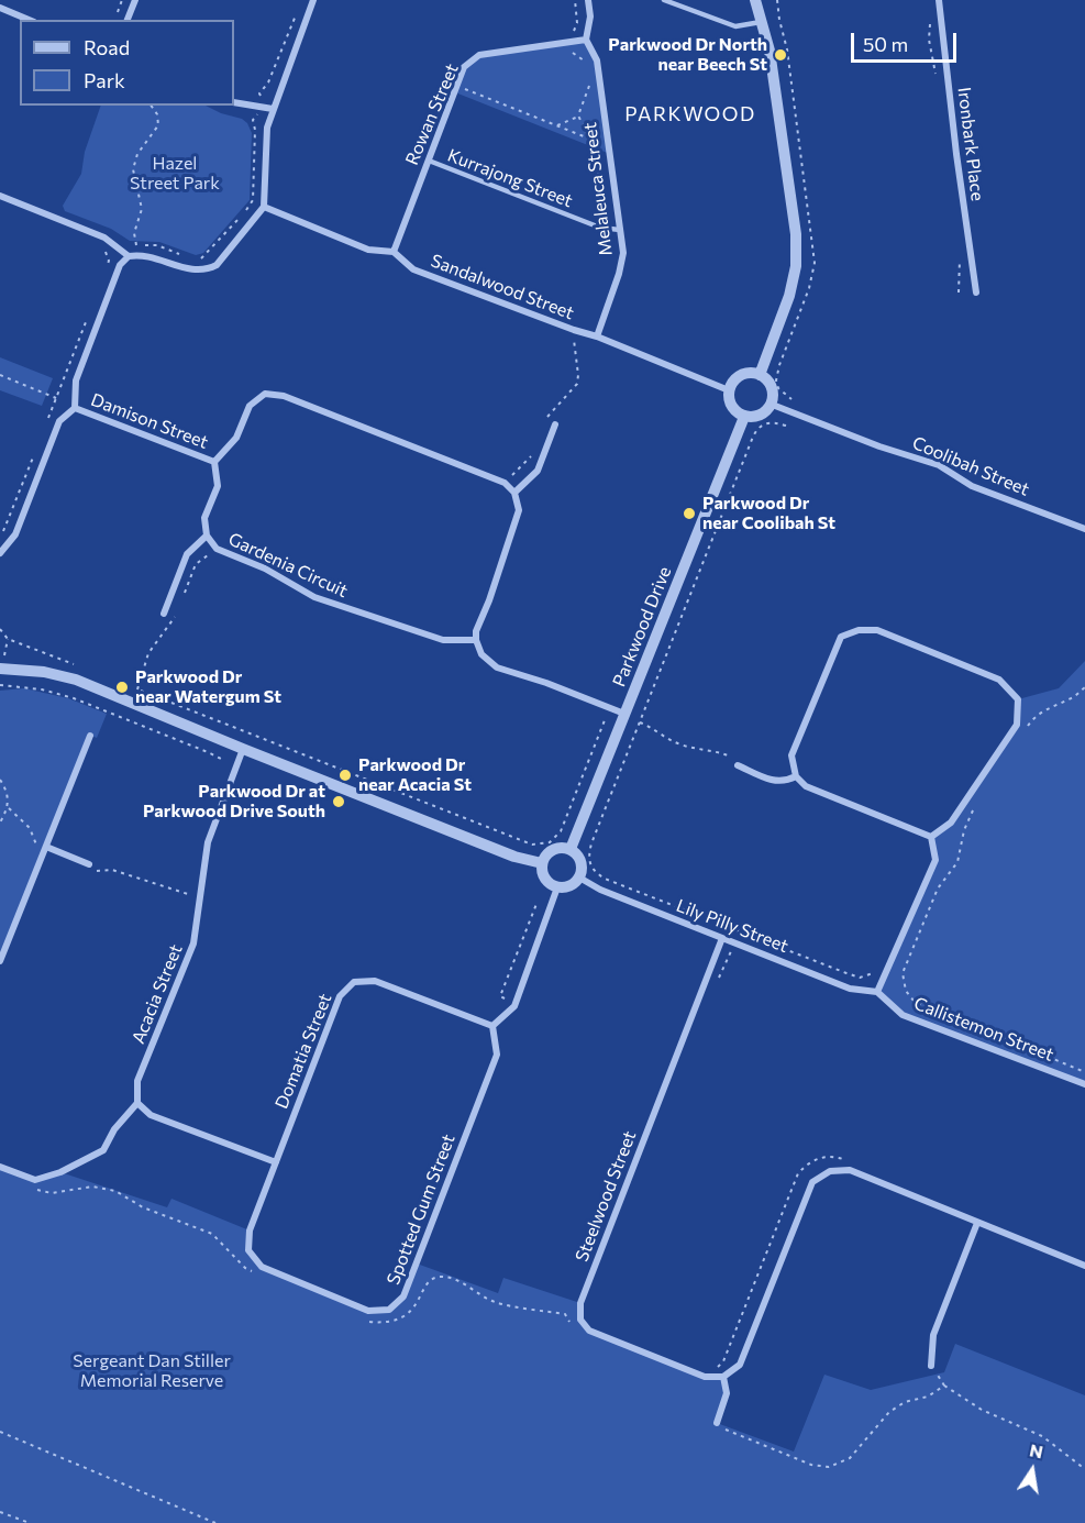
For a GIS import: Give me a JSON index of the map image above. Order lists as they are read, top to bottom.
{
  "streets": {
    "street": [
      "Rowan Street",
      "Ironbark Place",
      "Melaleuca Street",
      "Sandalwood Street",
      "Damison Street",
      "Coolibah Street",
      "Gardenia Circuit",
      "Parkwood Drive",
      "Lily Pilly Street",
      "Acacia Street",
      "Callistemon Street",
      "Domatia Street",
      "Steelwood Street",
      "Spotted Gum Street"
    ],
    "lane": ["Kurrajong Street"]
  },
  "crossings": [
    ["Rowan Street", "Kurrajong Street"],
    ["Rowan Street", "Melaleuca Street"],
    ["Rowan Street", "Sandalwood Street"],
    ["Kurrajong Street", "Melaleuca Street"],
    ["Melaleuca Street", "Sandalwood Street"],
    ["Sandalwood Street", "Coolibah Street"],
    ["Sandalwood Street", "Parkwood Drive"],
    ["Damison Street", "Gardenia Circuit"],
    ["Coolibah Street", "Parkwood Drive"],
    ["Parkwood Drive", "Lily Pilly Street"],
    ["Lily Pilly Street", "Callistemon Street"],
    ["Lily Pilly Street", "Steelwood Street"],
    ["Domatia Street", "Spotted Gum Street"]
  ],
  "districts": ["PARKWOOD"],
  "parks": ["Hazel Street Park", "Sergeant Dan Stiller Memorial Reserve"],
  "places": [
    "Parkwood Dr North near Beech St",
    "Parkwood Dr near Coolibah St",
    "Parkwood Dr near Watergum St",
    "Parkwood Dr near Acacia St",
    "Parkwood Dr at Parkwood Drive South"
  ],
  "legend": ["Road", "Park"],
  "scale_bar": "50 m",
  "north": "top"
}
